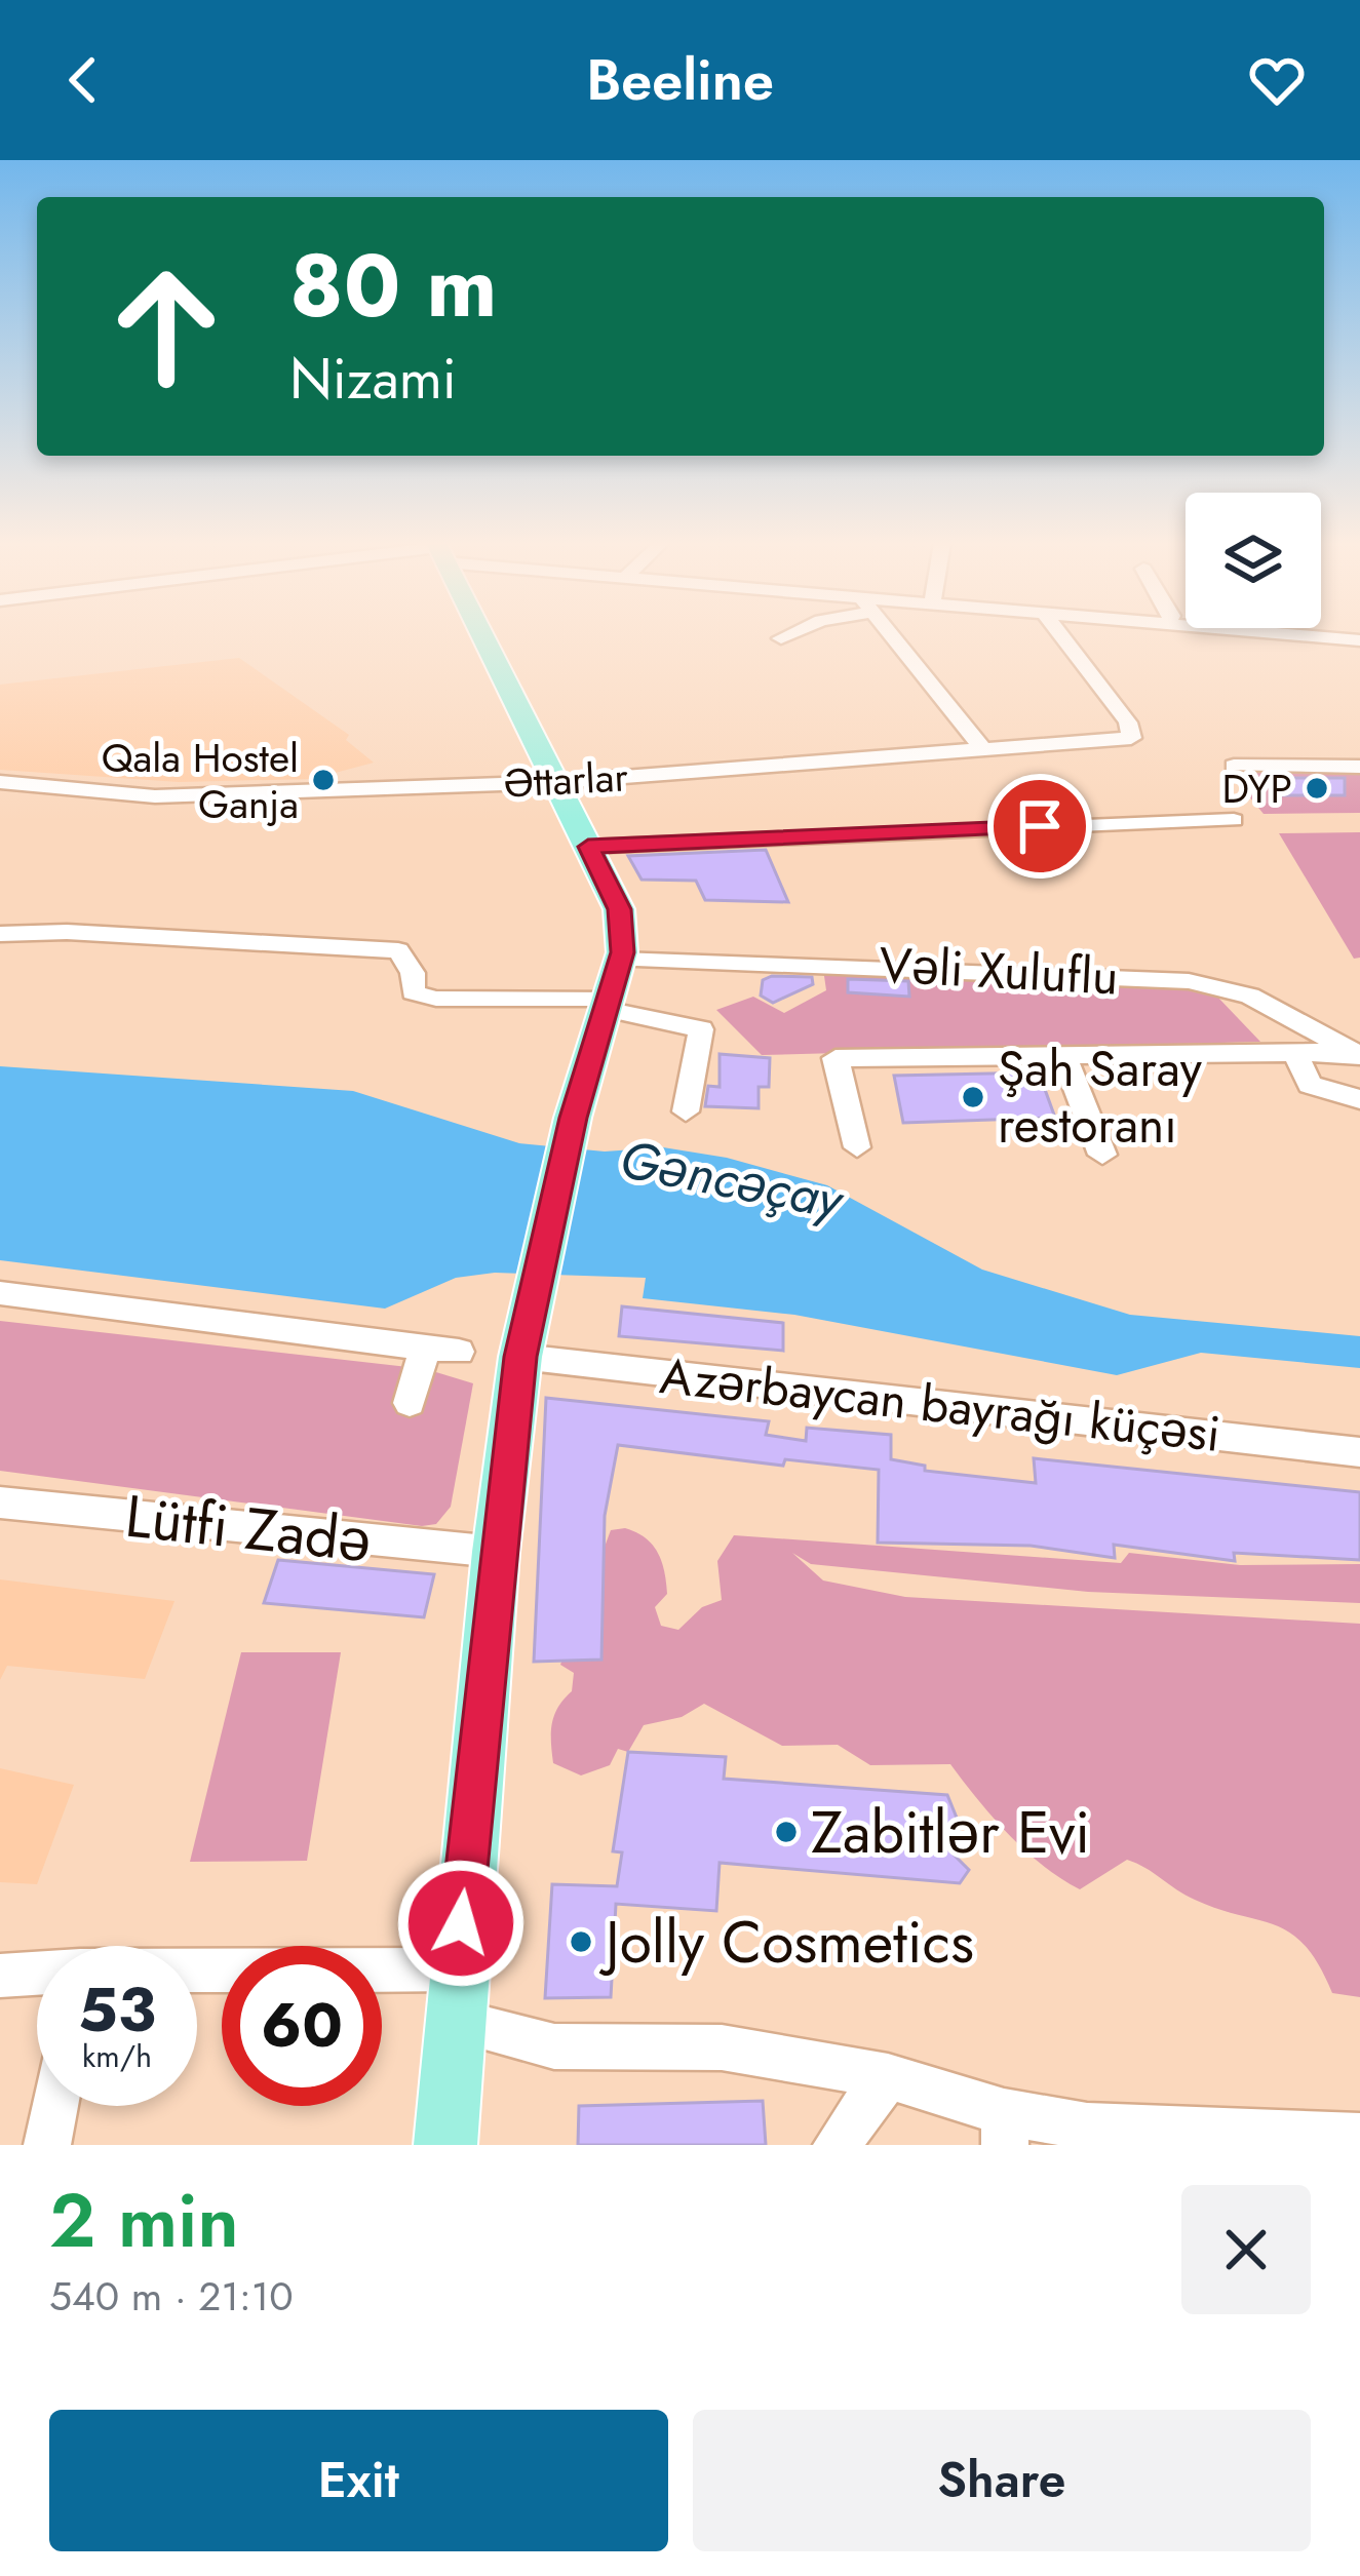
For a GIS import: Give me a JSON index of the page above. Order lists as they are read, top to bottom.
{
  "streets": {
    "street": [
      "Əttarlar",
      "Vəli Xuluflu",
      "Azərbaycan bayrağı küçəsi",
      "Lütfi Zadə"
    ]
  },
  "water": ["Gəncəçay"],
  "places": [
    "Qala Hostel Ganja",
    "DYP",
    "Şah Saray restoranı",
    "Zabitlər Evi",
    "Jolly Cosmetics"
  ],
  "page": {
    "header": "Beeline",
    "turn": ["80 m", "Nizami"],
    "speed": "53 km/h",
    "limit": "60",
    "heading": ["2 min", "540 m · 21:10"],
    "buttons": ["Exit", "Share"]
  }
}
